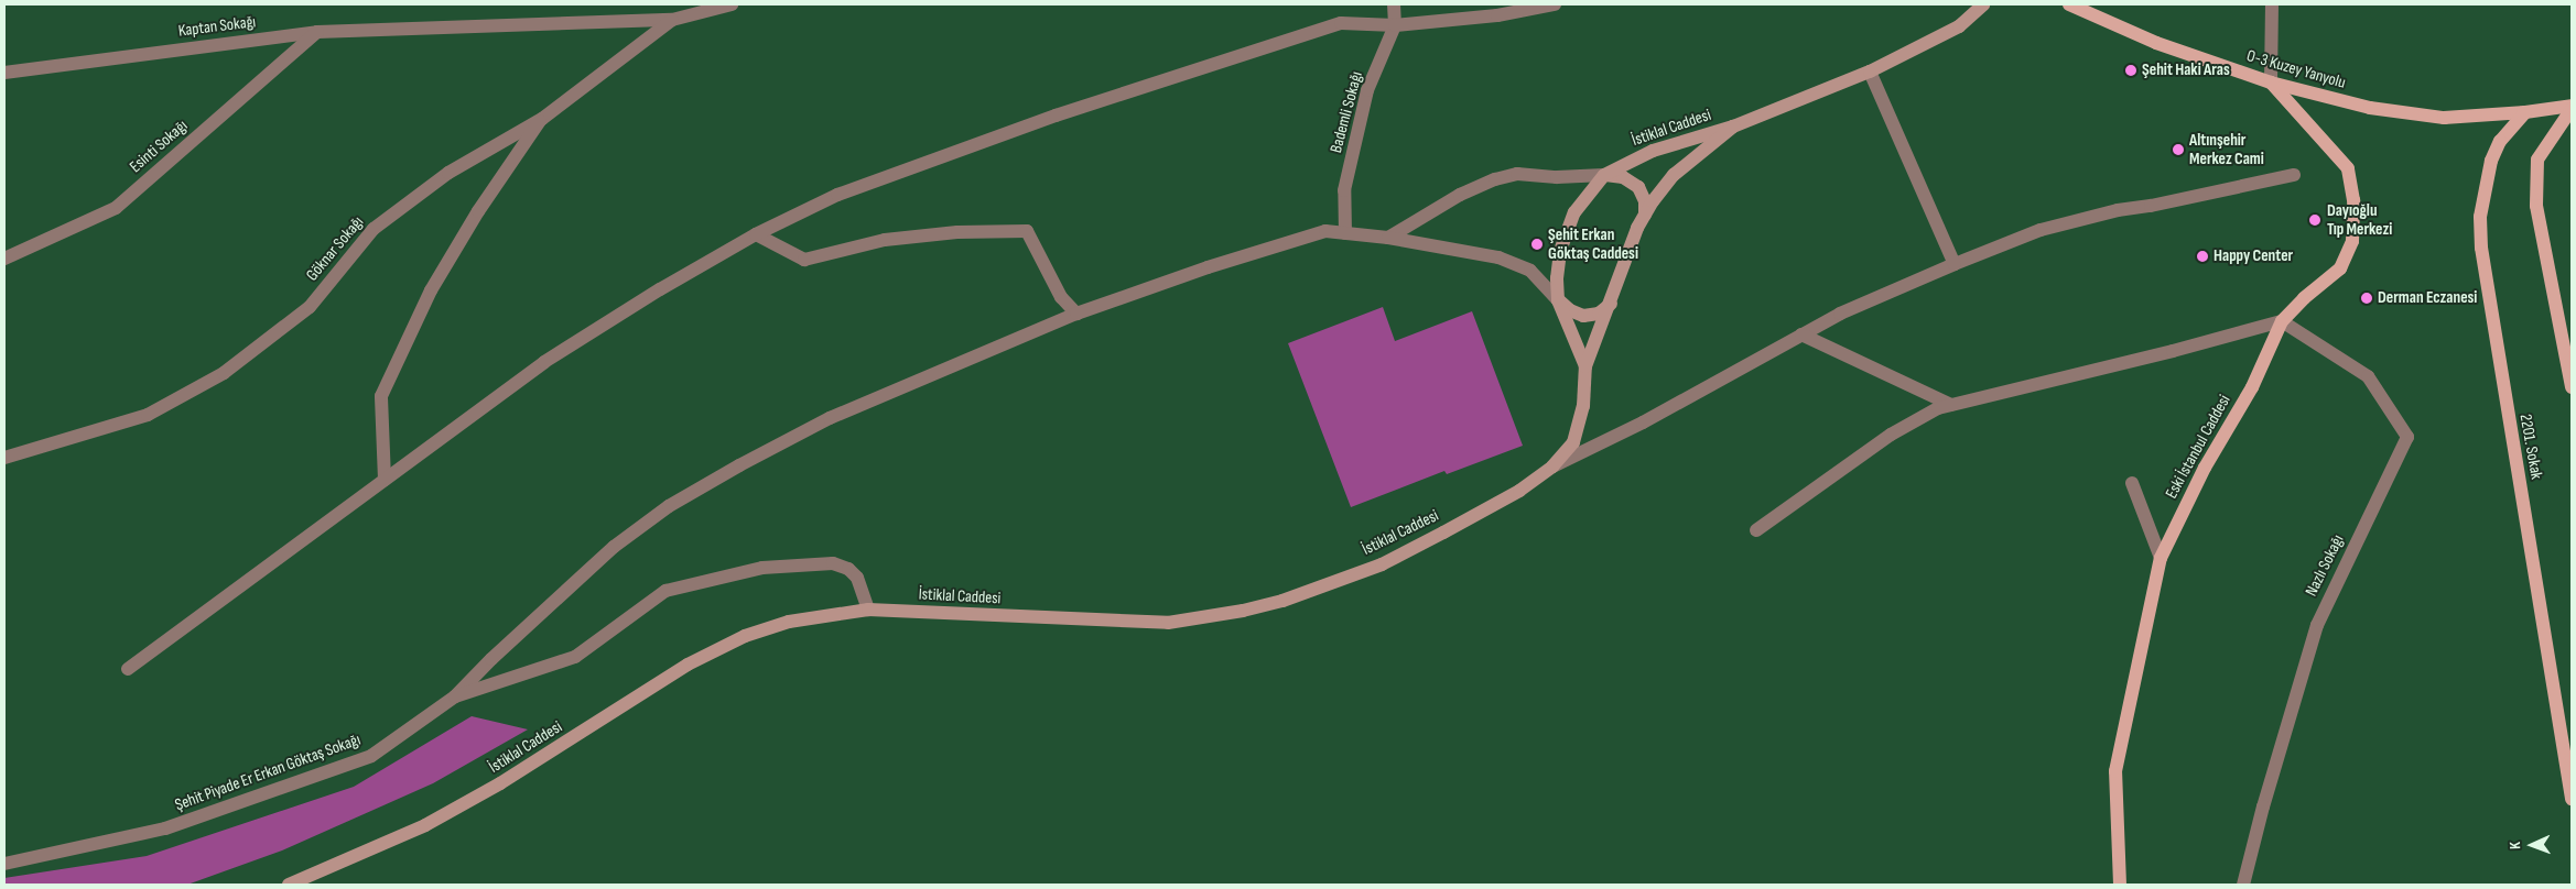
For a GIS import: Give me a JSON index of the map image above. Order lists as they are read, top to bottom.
{
  "streets": {
    "main road": [
      "O-3 Kuzey Yanyolu",
      "İstiklal Caddesi",
      "Eski İstanbul Caddesi",
      "2201. Sokak"
    ],
    "street": [
      "Kaptan Sokağı",
      "Bademli Sokağı",
      "Esinti Sokağı",
      "Göknar Sokağı",
      "Nazlı Sokağı",
      "Şehit Piyade Er Erkan Göktaş Sokağı"
    ]
  },
  "crossings": [
    ["Kaptan Sokağı", "Esinti Sokağı"],
    ["Kaptan Sokağı", "Göknar Sokağı"],
    ["O-3 Kuzey Yanyolu", "Eski İstanbul Caddesi"],
    ["O-3 Kuzey Yanyolu", "2201. Sokak"],
    ["İstiklal Caddesi", "Şehit Piyade Er Erkan Göktaş Sokağı"],
    ["Eski İstanbul Caddesi", "Nazlı Sokağı"]
  ],
  "places": [
    "Şehit Haki Aras",
    "Altınşehir Merkez Cami",
    "Dayıoğlu Tıp Merkezi",
    "Şehit Erkan Göktaş Caddesi",
    "Happy Center",
    "Derman Eczanesi"
  ],
  "north": "left"
}
